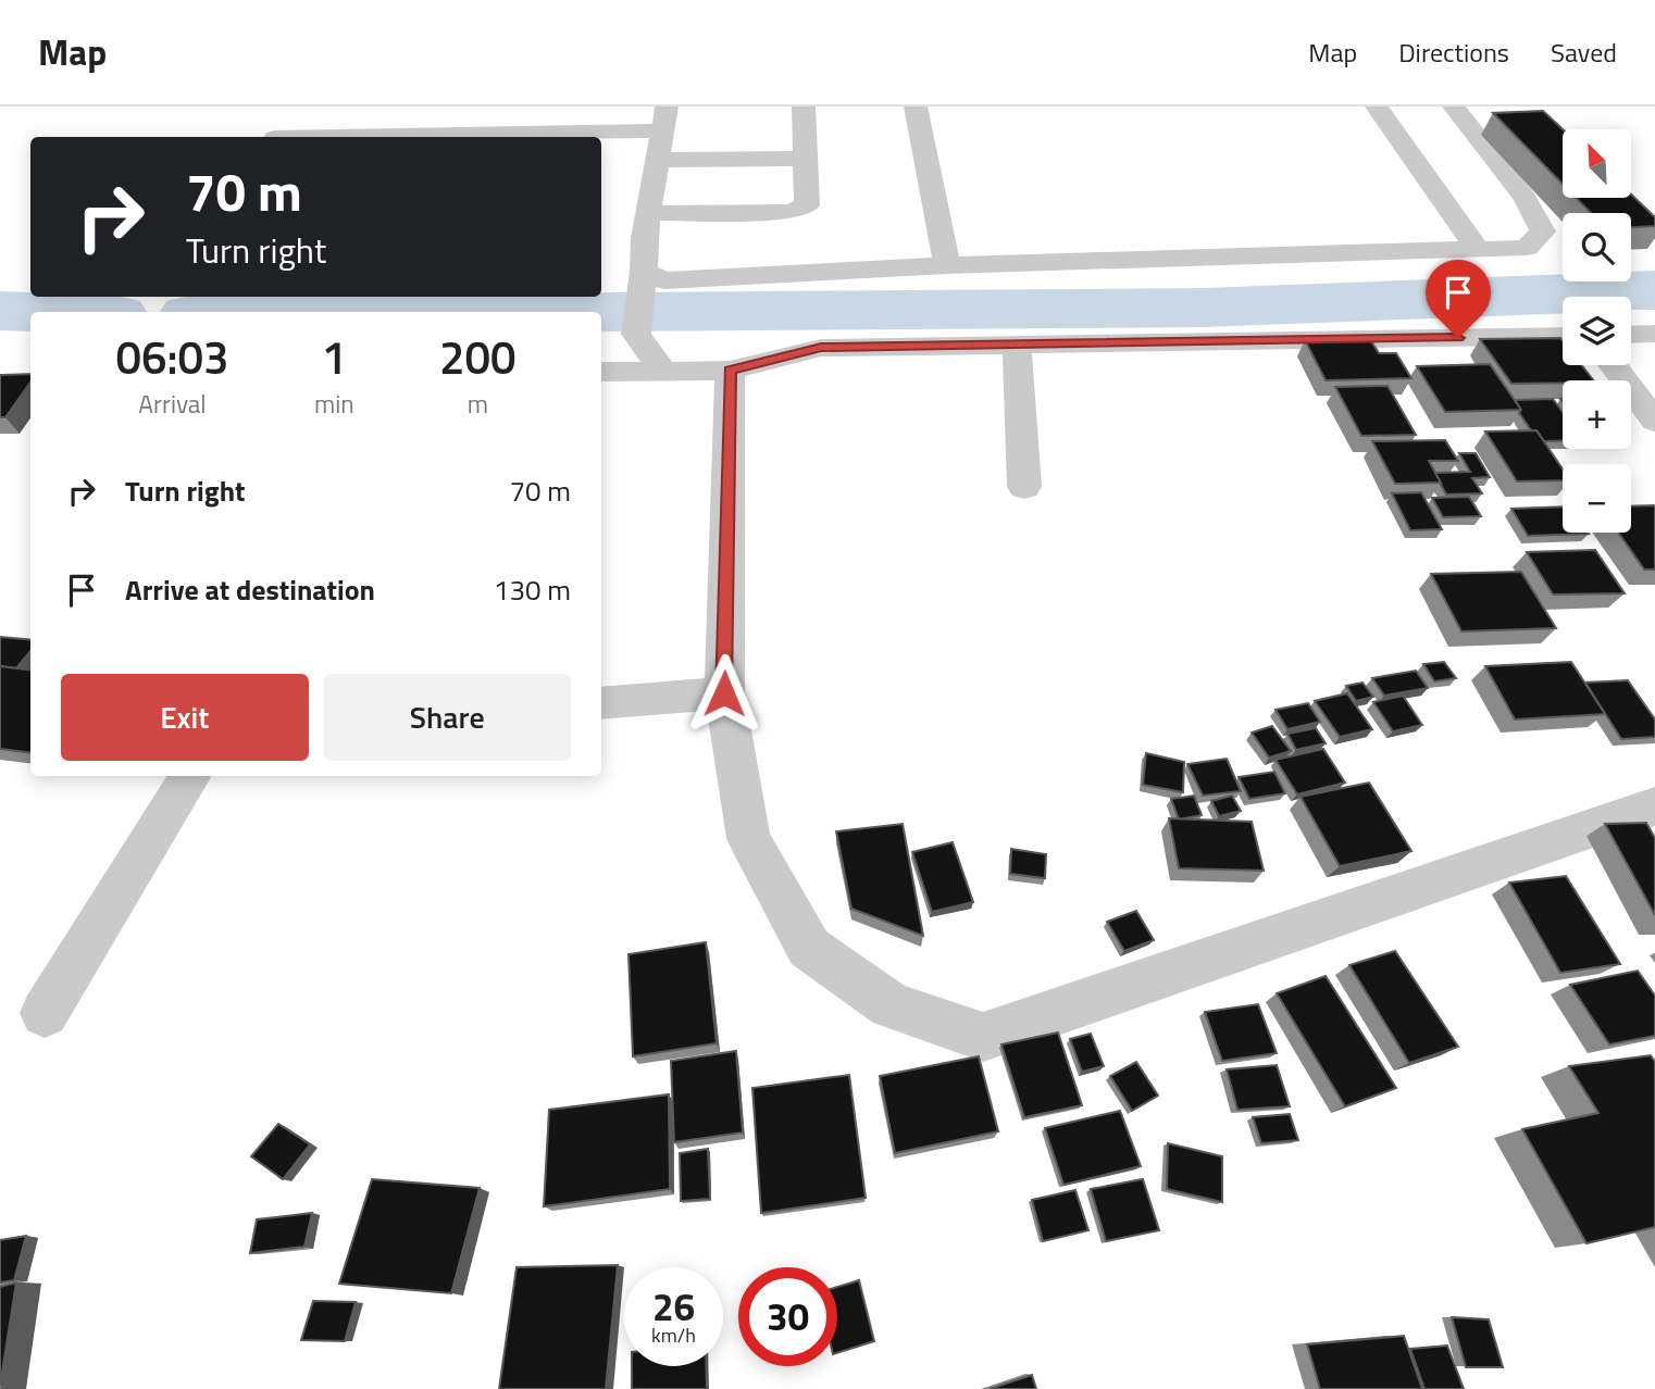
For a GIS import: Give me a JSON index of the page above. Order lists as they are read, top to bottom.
{
  "north": "top left",
  "page": {
    "header": "Map",
    "nav": ["Map", "Directions", "Saved"],
    "map_buttons": ["+", "−"],
    "turn": ["70 m", "Turn right"],
    "eta": [
      "06:03",
      "Arrival",
      "1",
      "min",
      "200",
      "m"
    ],
    "list": [
      {
        "name": "Turn right",
        "value": "70 m"
      },
      {
        "name": "Arrive at destination",
        "value": "130 m"
      }
    ],
    "buttons": ["Exit", "Share"],
    "speed": "26 km/h",
    "limit": "30"
  }
}
